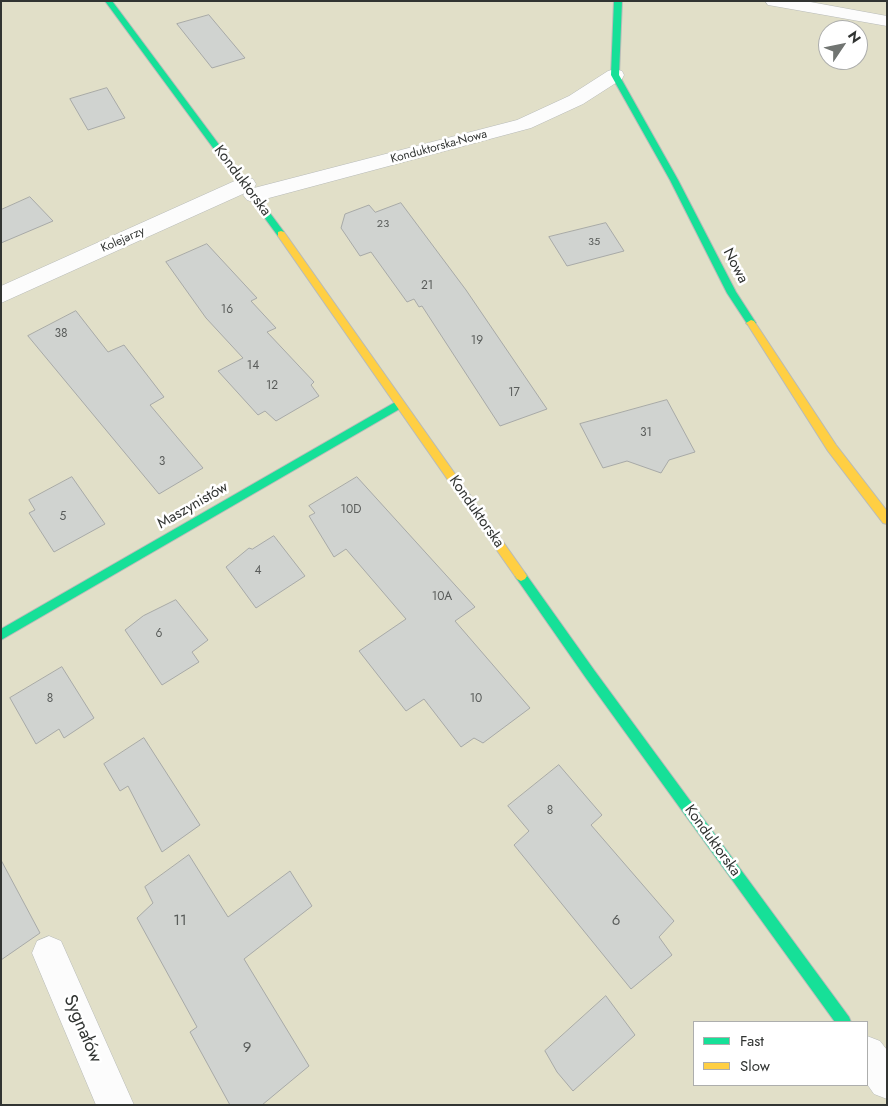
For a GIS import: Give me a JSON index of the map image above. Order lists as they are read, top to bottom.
{
  "streets": {
    "street": [
      "Konduktorska-Nowa",
      "Konduktorska",
      "Kolejarzy",
      "Nowa",
      "Maszynistów",
      "Sygnałów"
    ]
  },
  "crossings": [
    ["Konduktorska-Nowa", "Konduktorska"],
    ["Konduktorska-Nowa", "Kolejarzy"],
    ["Konduktorska-Nowa", "Nowa"],
    ["Konduktorska", "Kolejarzy"],
    ["Konduktorska", "Maszynistów"]
  ],
  "house_numbers": [
    "23",
    "35",
    "21",
    "16",
    "38",
    "19",
    "14",
    "12",
    "17",
    "31",
    "3",
    "10D",
    "5",
    "4",
    "10A",
    "6",
    "8",
    "10",
    "8",
    "11",
    "6",
    "9"
  ],
  "legend": ["Fast", "Slow"],
  "north": "top right"
}
